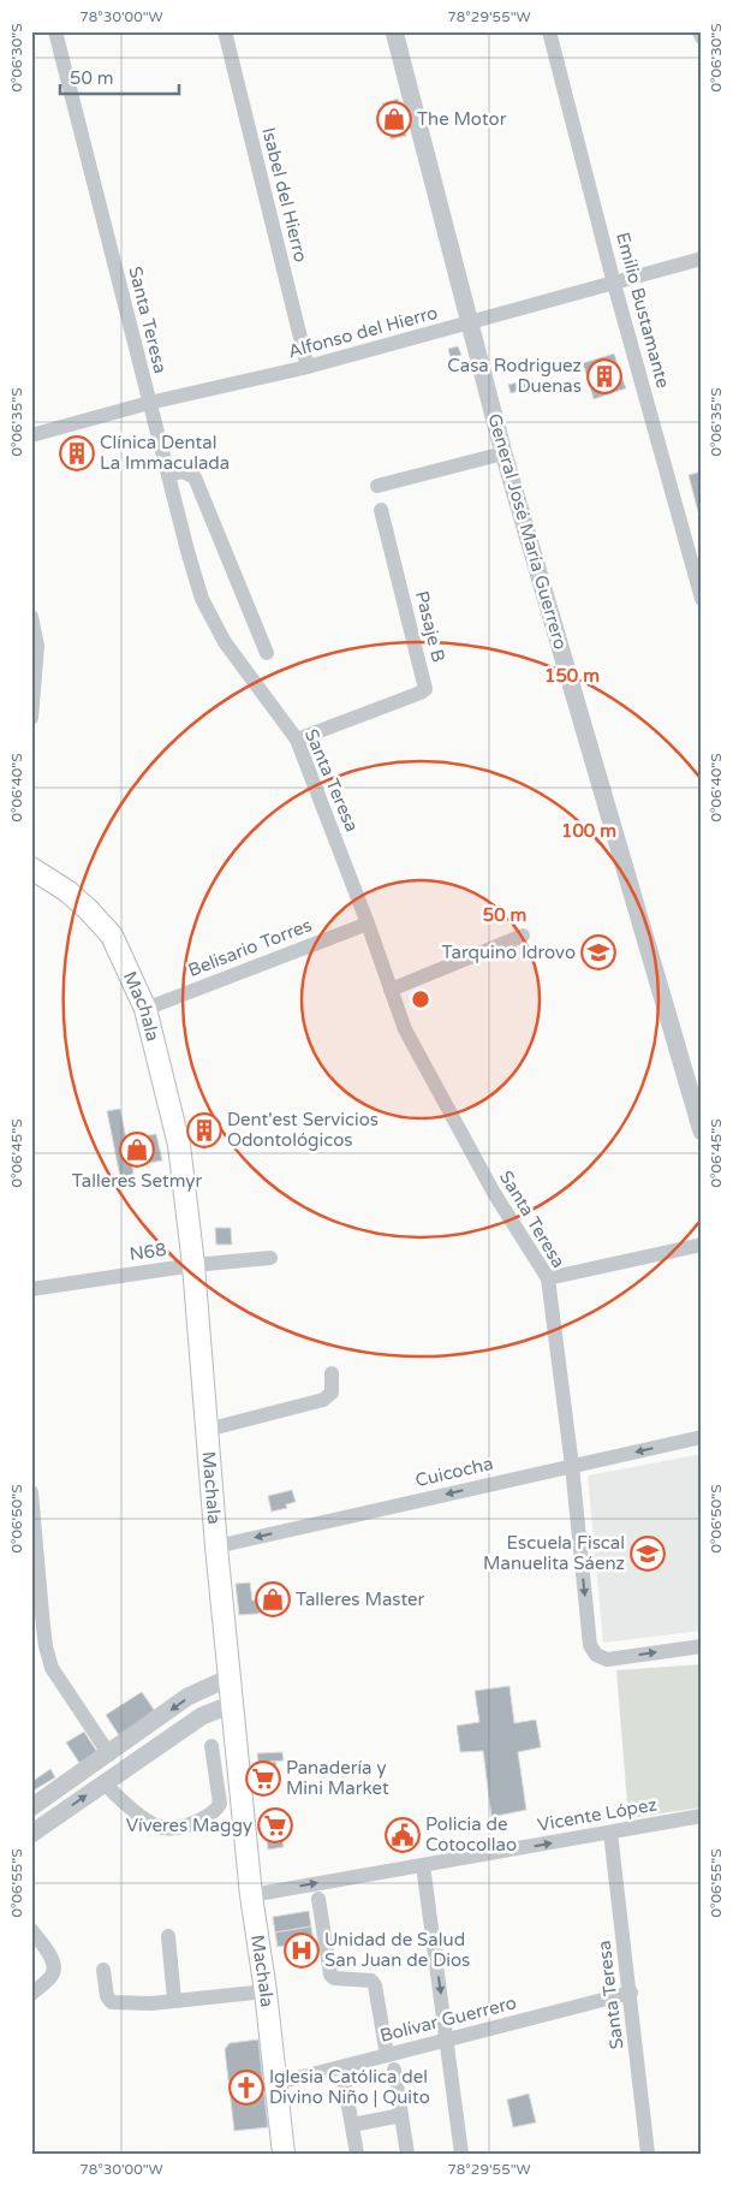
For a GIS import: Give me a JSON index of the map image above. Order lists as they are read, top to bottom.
{
  "streets": {
    "main road": ["Machala"],
    "street": [
      "Isabel del Hierro",
      "Emilio Bustamante",
      "Santa Teresa",
      "Alfonso del Hierro",
      "General José María Guerrero",
      "Pasaje B",
      "Belisario Torres",
      "N68",
      "Cuicocha",
      "Vicente López",
      "Bolívar Guerrero"
    ]
  },
  "crossings": [
    ["Isabel del Hierro", "Alfonso del Hierro"],
    ["Emilio Bustamante", "Alfonso del Hierro"],
    ["Santa Teresa", "Alfonso del Hierro"],
    ["Santa Teresa", "Pasaje B"],
    ["Santa Teresa", "Belisario Torres"],
    ["Santa Teresa", "Cuicocha"],
    ["Santa Teresa", "Vicente López"],
    ["Santa Teresa", "Bolívar Guerrero"],
    ["Alfonso del Hierro", "General José María Guerrero"],
    ["Belisario Torres", "Machala"],
    ["Machala", "N68"],
    ["Machala", "Cuicocha"],
    ["Machala", "Vicente López"],
    ["Machala", "Bolívar Guerrero"]
  ],
  "one_way": ["Cuicocha", "Vicente López"],
  "places": {
    "shop": ["The Motor", "Talleres Setmyr", "Talleres Master"],
    "building": ["Casa Rodriguez Duenas", "Clínica Dental La Immaculada", "Dent'est Servicios Odontológicos"],
    "school or university": ["Tarquino Idrovo", "Escuela Fiscal Manuelita Sáenz"],
    "supermarket": ["Panadería y Mini Market", "Víveres Maggy"],
    "public building": ["Policia de Cotocollao"],
    "hospital": ["Unidad de Salud San Juan de Dios"],
    "church": ["Iglesia Católica del Divino Niño | Quito"]
  },
  "scale_bar": "50 m",
  "coordinates": [
    "78°30'00\"W",
    "78°29'55\"W",
    "0°06'30\"S",
    "0°06'35\"S",
    "0°06'40\"S",
    "0°06'45\"S",
    "0°06'50\"S",
    "0°06'55\"S"
  ],
  "rings": ["150 m", "100 m", "50 m"]
}
